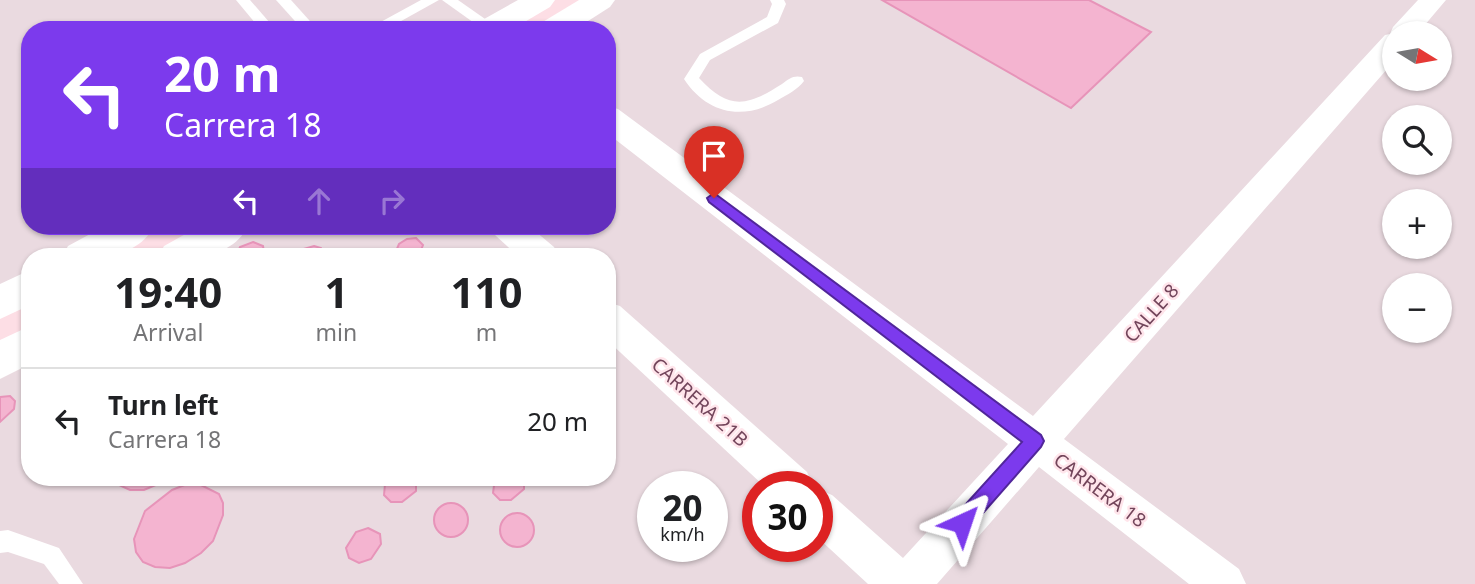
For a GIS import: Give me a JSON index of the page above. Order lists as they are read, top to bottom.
{
  "streets": {
    "street": ["CALLE 8", "CARRERA 21B", "CARRERA 18"]
  },
  "crossings": [
    ["CALLE 8", "CARRERA 18"]
  ],
  "north": "right",
  "page": {
    "map_buttons": ["+", "−"],
    "turn": ["20 m", "Carrera 18"],
    "eta": [
      "19:40",
      "Arrival",
      "1",
      "min",
      "110",
      "m"
    ],
    "list": [
      {
        "name": "Turn left",
        "note": "Carrera 18",
        "value": "20 m"
      }
    ],
    "speed": "20 km/h",
    "limit": "30"
  }
}
